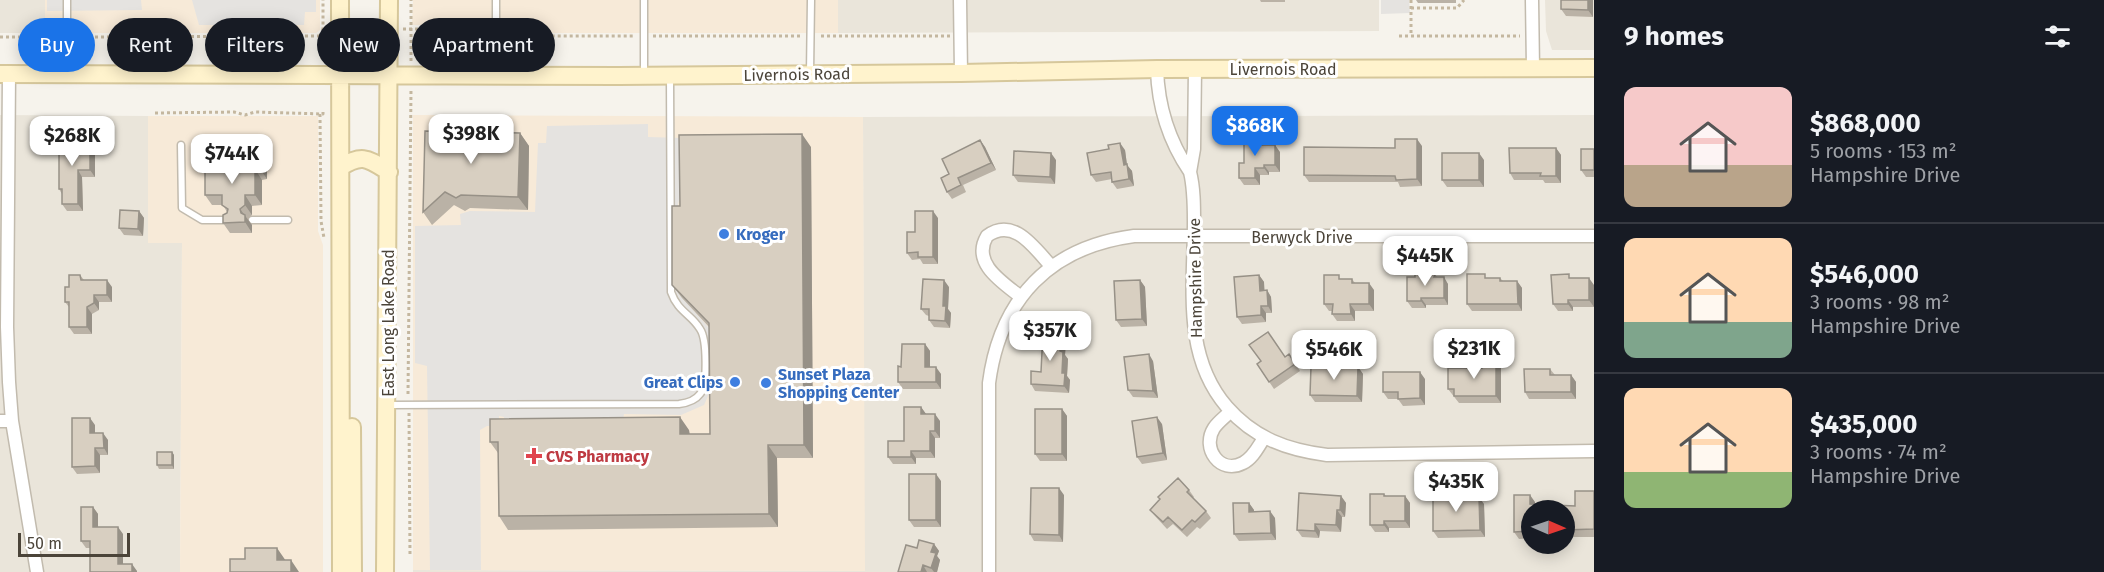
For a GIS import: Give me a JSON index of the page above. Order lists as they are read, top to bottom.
{
  "streets": {
    "main road": ["Livernois Road", "East Long Lake Road"],
    "street": ["Berwyck Drive", "Hampshire Drive"]
  },
  "crossings": [
    ["Livernois Road", "Hampshire Drive"],
    ["Livernois Road", "East Long Lake Road"],
    ["Berwyck Drive", "Hampshire Drive"]
  ],
  "places": {
    "other": ["Kroger", "Great Clips", "Sunset Plaza Shopping Center"],
    "health": ["CVS Pharmacy"]
  },
  "scale_bar": "50 m",
  "north": "right",
  "page": {
    "heading": "9 homes",
    "chip": [
      "Buy",
      "Rent",
      "Filters",
      "New",
      "Apartment"
    ],
    "list": [
      {
        "name": "$868,000",
        "note": "5 rooms · 153 m² · Hampshire Drive"
      },
      {
        "name": "$546,000",
        "note": "3 rooms · 98 m² · Hampshire Drive"
      },
      {
        "name": "$435,000",
        "note": "3 rooms · 74 m² · Hampshire Drive"
      }
    ],
    "price": [
      "$868K",
      "$398K",
      "$268K",
      "$744K",
      "$445K",
      "$357K",
      "$231K",
      "$546K",
      "$435K"
    ],
    "scale": "50 m"
  }
}
